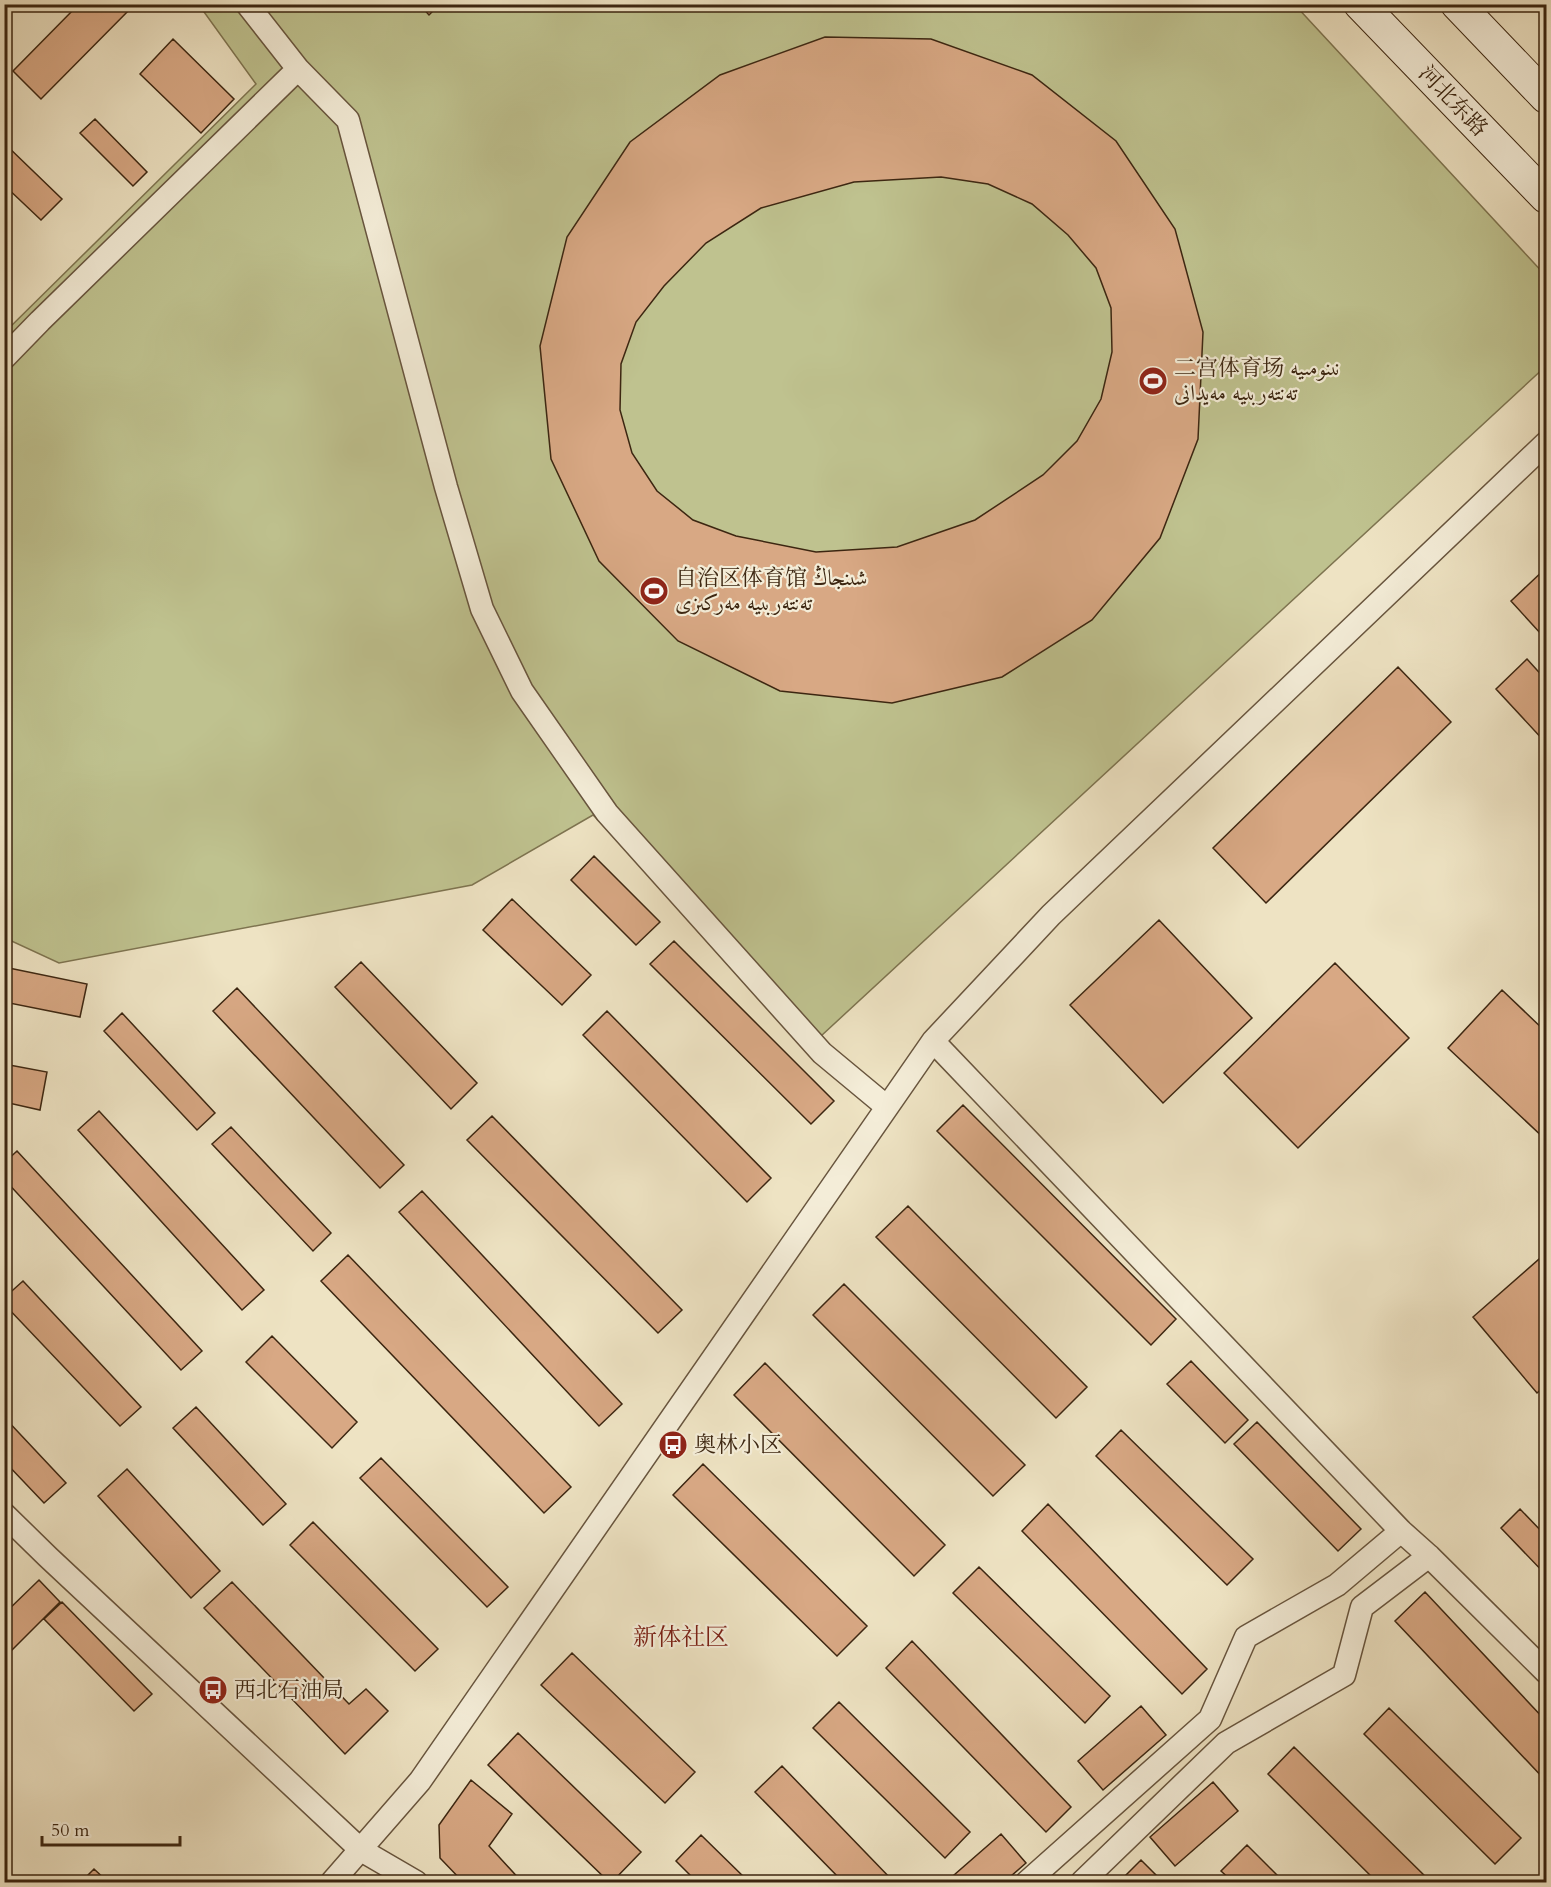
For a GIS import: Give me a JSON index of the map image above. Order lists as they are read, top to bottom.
{
  "streets": {
    "main road": ["河北东路"]
  },
  "districts": ["新体社区"],
  "places": {
    "sports": ["二宫体育场 نىنومىيە تەنتەربىيە مەيدانى", "自治区体育馆 شىنجاڭ تەنتەربىيە مەركىزى"],
    "bus stop": ["奥林小区", "西北石油局"]
  },
  "scale_bar": "50 m"
}
